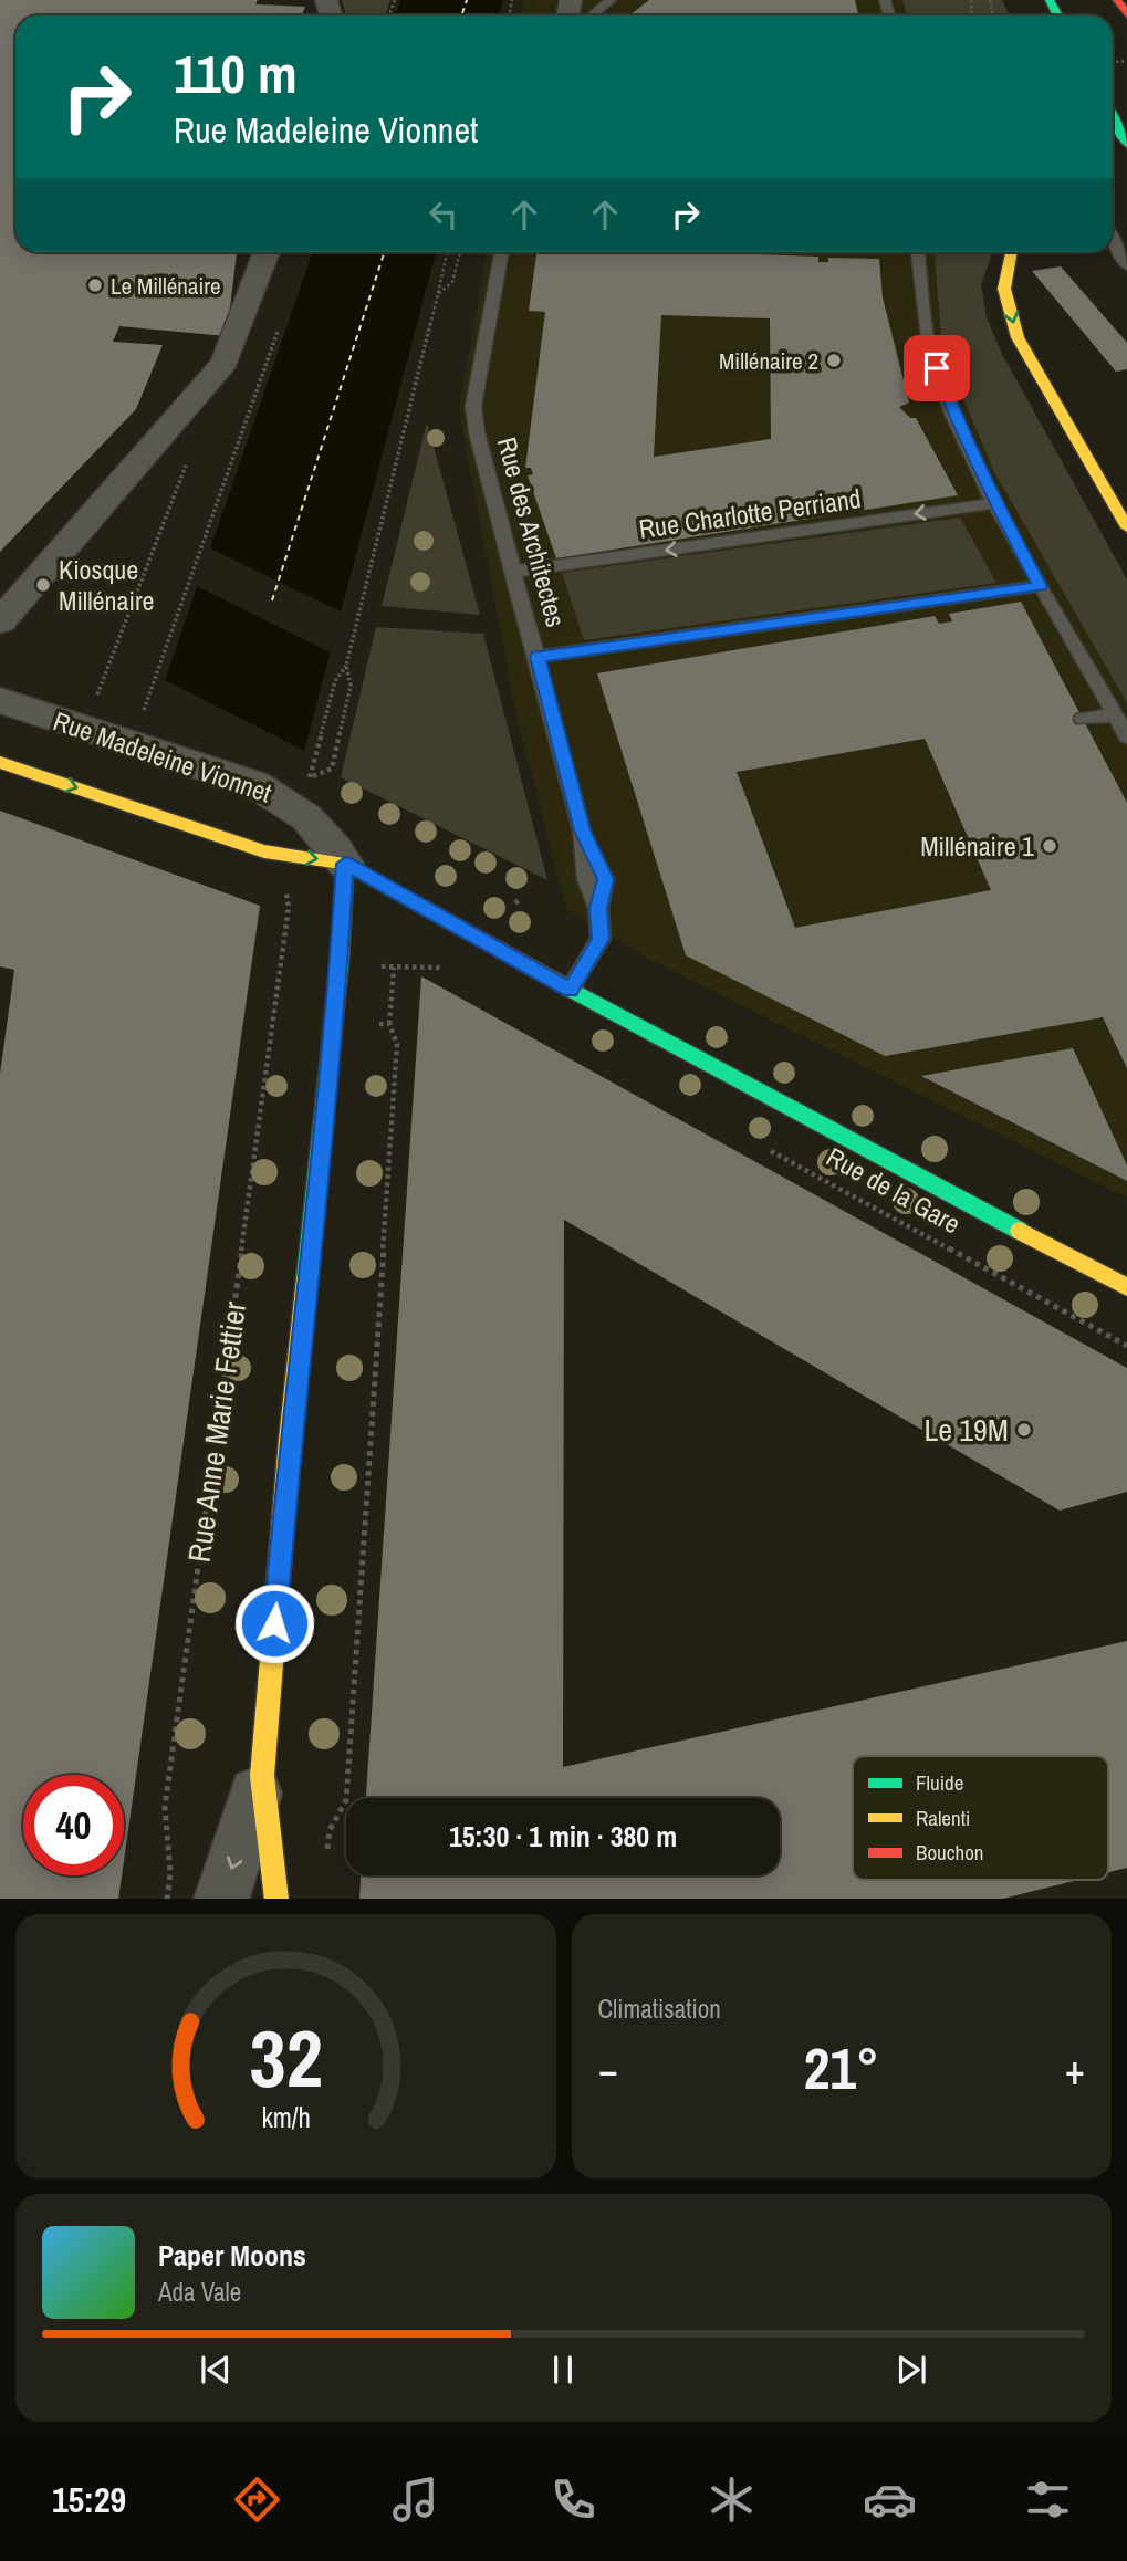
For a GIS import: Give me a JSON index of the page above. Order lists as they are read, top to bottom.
{
  "streets": {
    "main road": ["Rue Madeleine Vionnet", "Rue de la Gare"],
    "lane": ["Rue Charlotte Perriand", "Rue des Architectes"],
    "path": ["Rue Anne Marie Fettier"]
  },
  "crossings": [
    ["Rue Charlotte Perriand", "Rue des Architectes"],
    ["Rue des Architectes", "Rue Madeleine Vionnet"],
    ["Rue Madeleine Vionnet", "Rue de la Gare"]
  ],
  "places": [
    "Le Millénaire",
    "Millénaire 2",
    "Kiosque Millénaire",
    "Millénaire 1",
    "Le 19M"
  ],
  "legend": ["Fluide", "Ralenti", "Bouchon"],
  "page": {
    "turn": ["110 m", "Rue Madeleine Vionnet"],
    "limit": "40",
    "trip": "15:30 · 1 min · 380 m",
    "tile": "Climatisation",
    "heat": ["−", "21°", "+"],
    "song": ["Paper Moons", "Ada Vale"],
    "tabs": "15:29",
    "gauge": ["32", "km/h"]
  }
}
